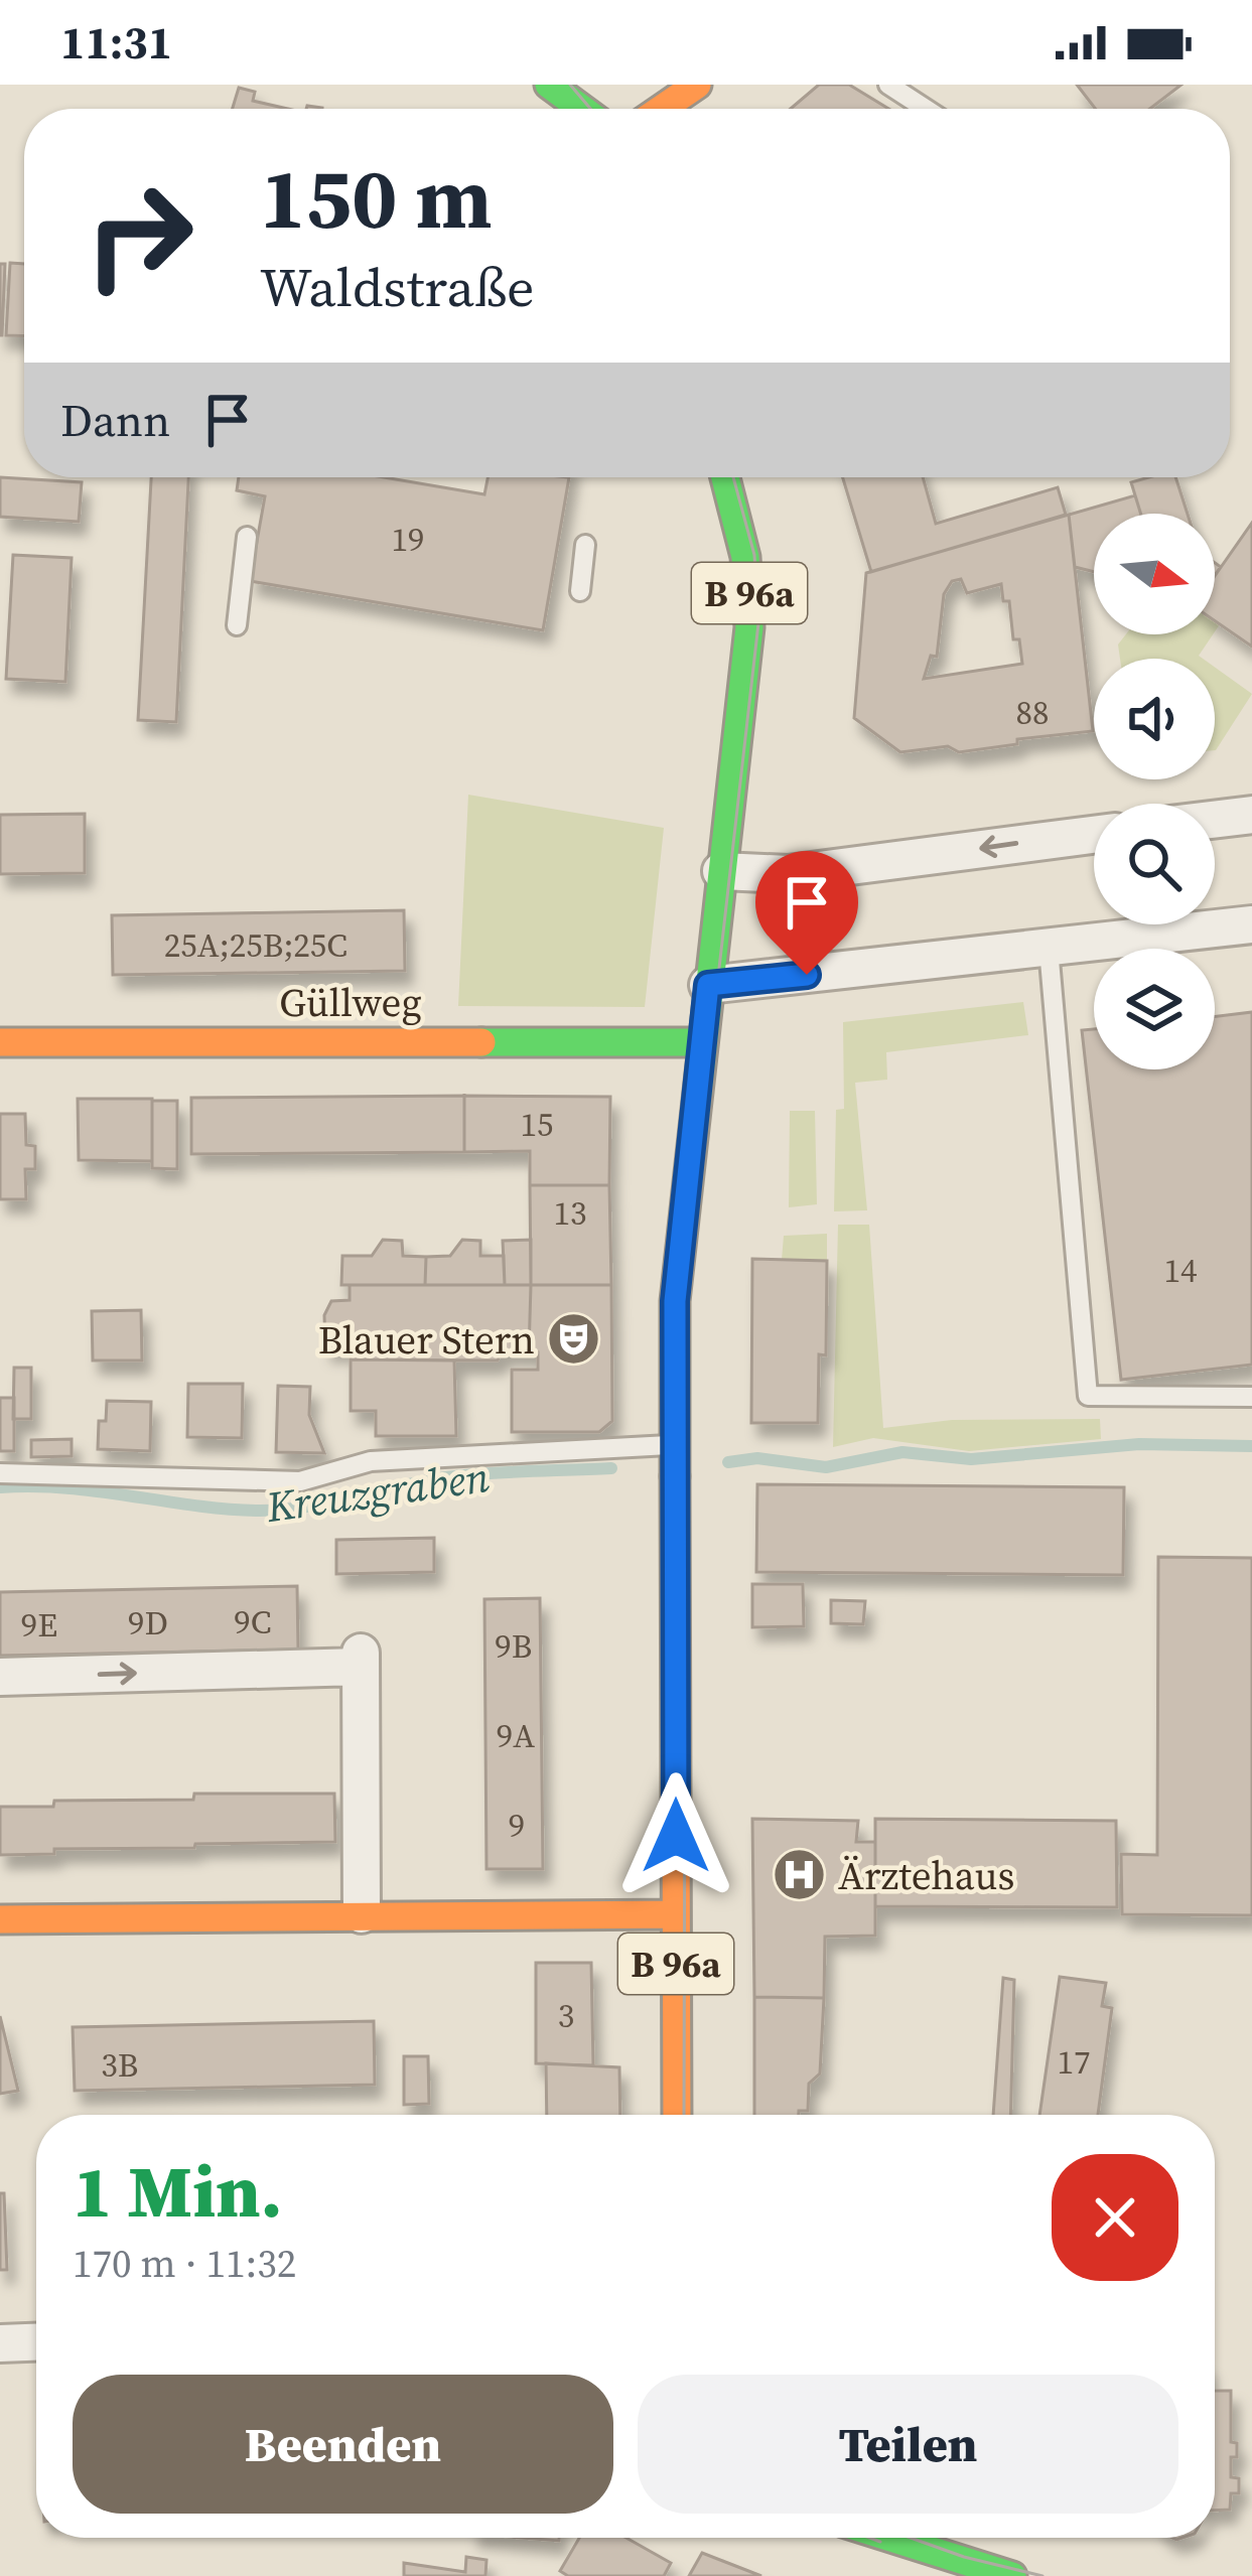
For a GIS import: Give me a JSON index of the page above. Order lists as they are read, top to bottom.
{
  "streets": {
    "main road": ["B 96a", "Güllweg"]
  },
  "crossings": [
    ["B 96a", "Güllweg"]
  ],
  "water": ["Kreuzgraben"],
  "places": {
    "theatre": ["Blauer Stern"],
    "hospital": ["Ärztehaus"]
  },
  "house_numbers": [
    "19",
    "88",
    "25A;25B;25C",
    "15",
    "13",
    "14",
    "9C",
    "9D",
    "9E",
    "9B",
    "9A",
    "9",
    "3",
    "17",
    "3B"
  ],
  "north": "right",
  "page": {
    "status": "11:31",
    "turn": ["150 m", "Waldstraße"],
    "then": "Dann",
    "heading": ["1 Min.", "170 m · 11:32"],
    "buttons": ["Beenden", "Teilen"]
  }
}
